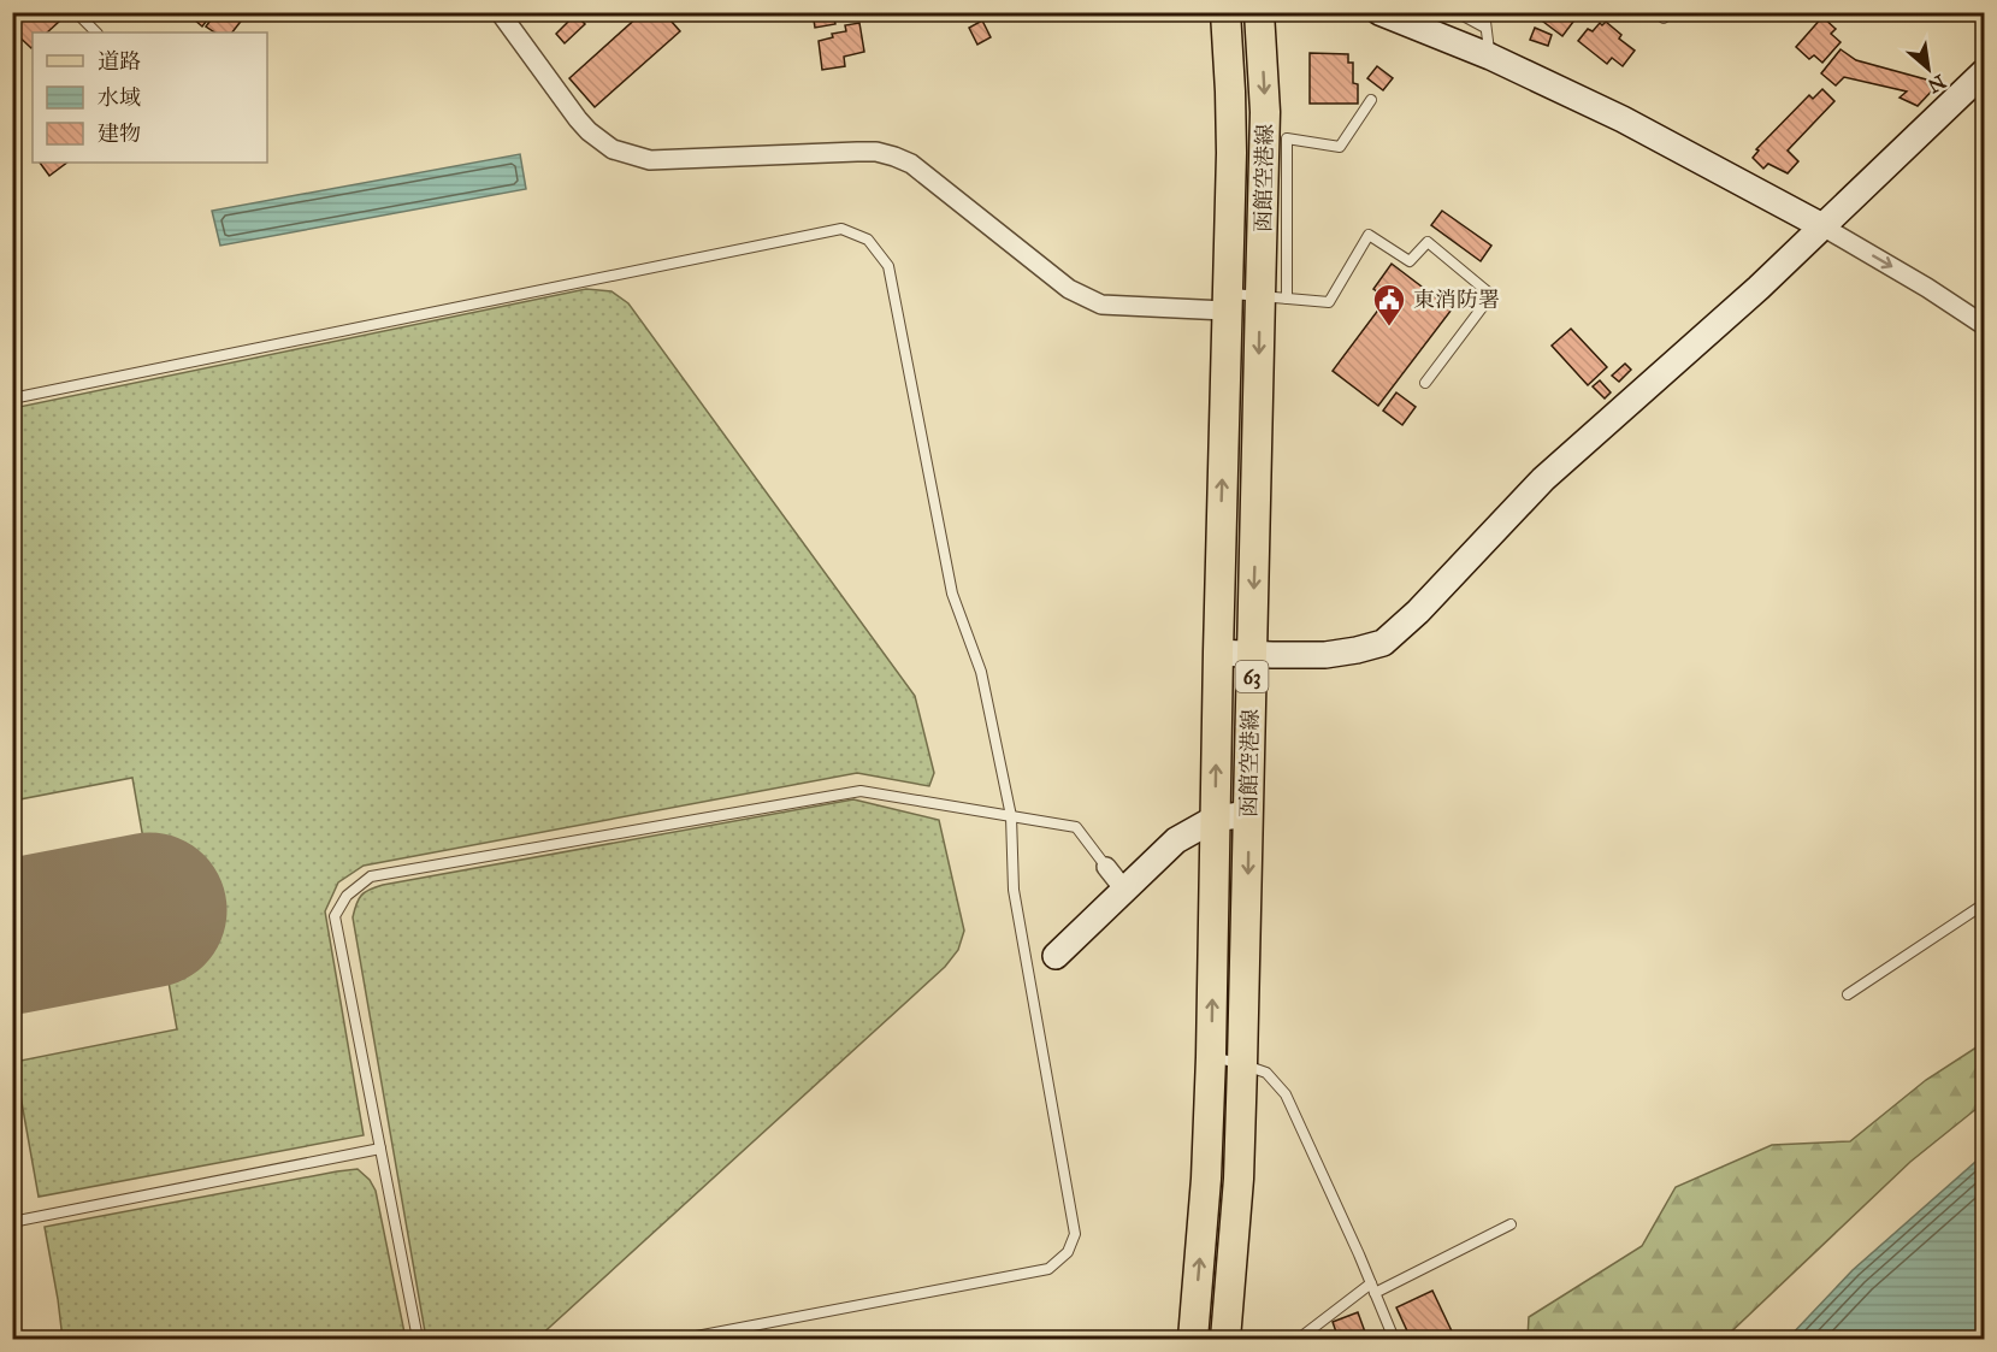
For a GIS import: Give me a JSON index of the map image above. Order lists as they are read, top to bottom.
{
  "streets": {
    "main road": ["函館空港線", "63"]
  },
  "places": {
    "public building": ["東消防署"]
  },
  "legend": ["道路", "水域", "建物"],
  "north": "bottom right"
}
